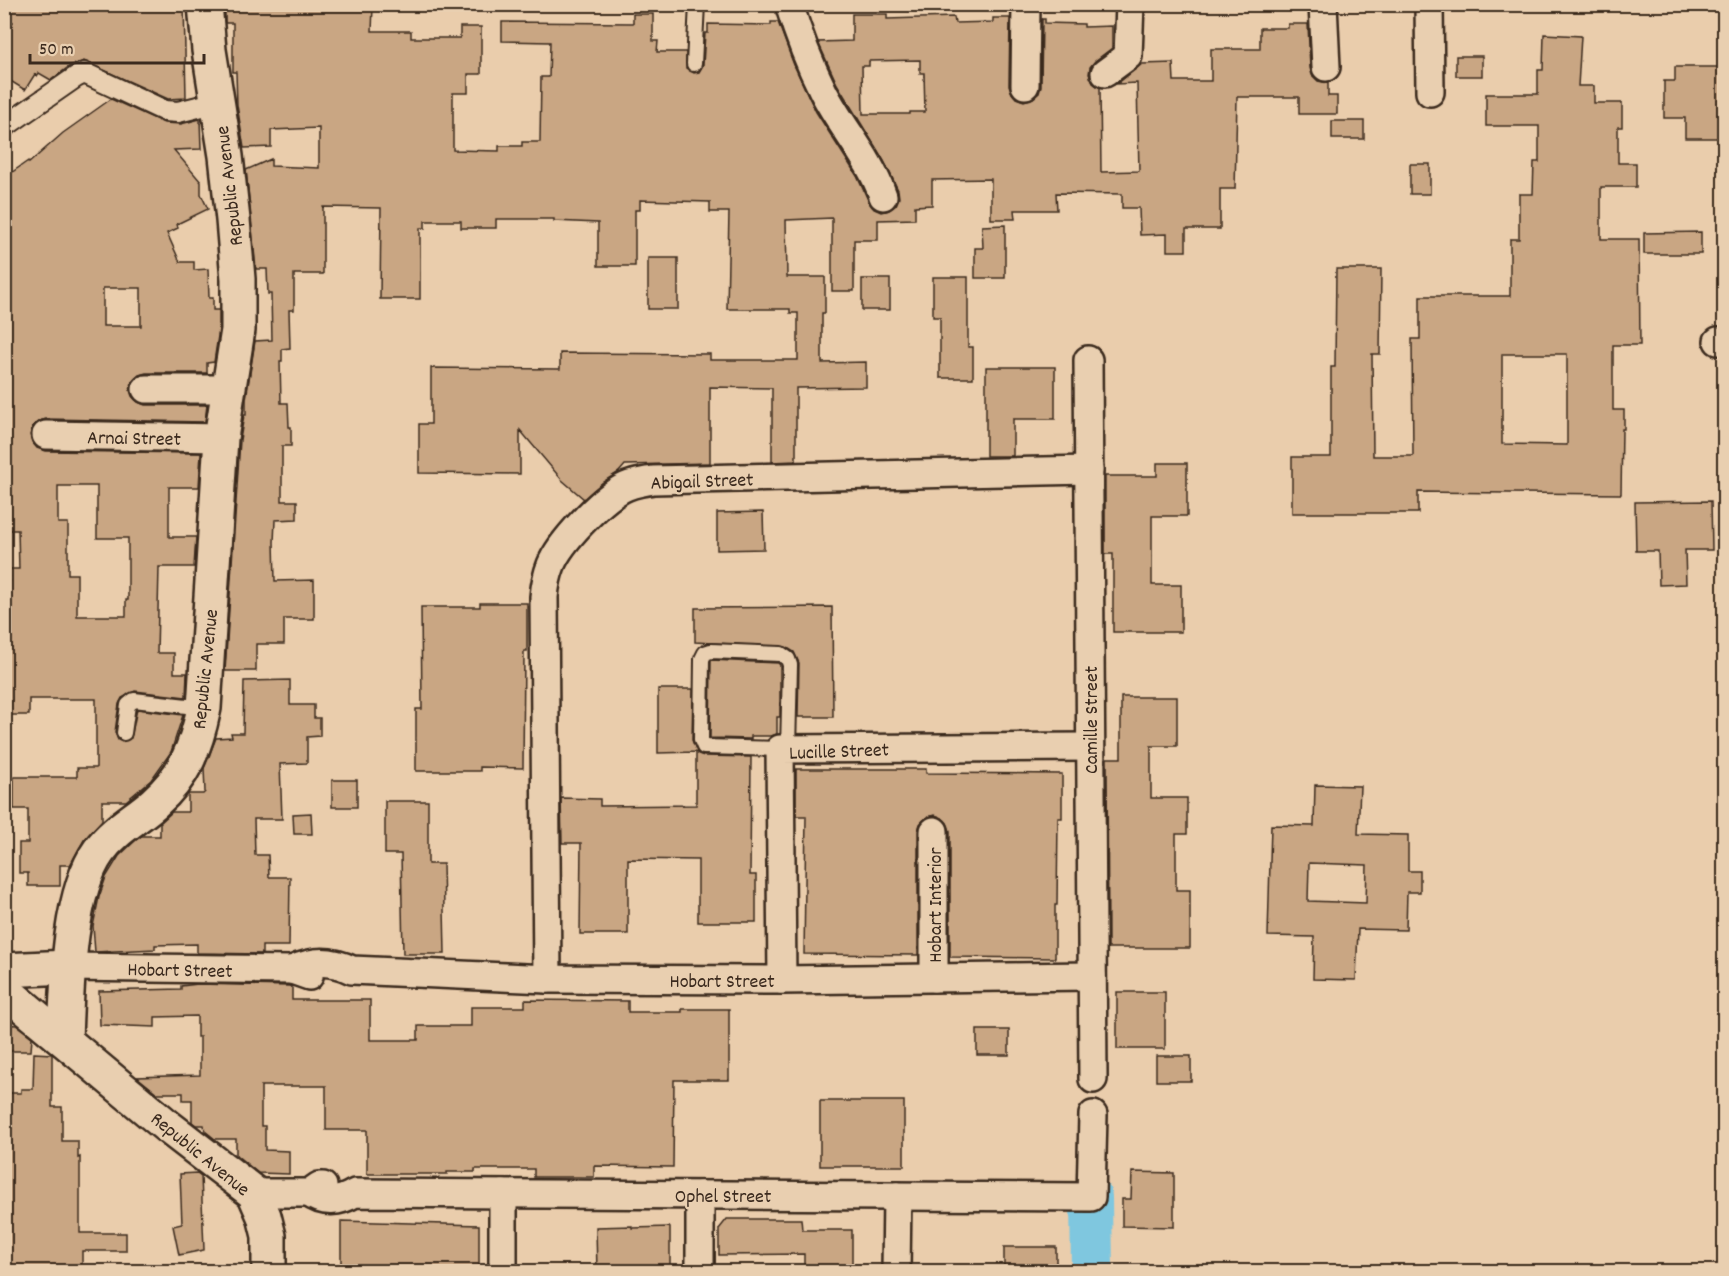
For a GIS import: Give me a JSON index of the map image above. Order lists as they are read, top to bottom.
{
  "streets": {
    "main road": ["Republic Avenue"],
    "street": [
      "Arnai Street",
      "Abigail Street",
      "Camille Street",
      "Lucille Street",
      "Hobart Interior",
      "Hobart Street",
      "Ophel Street"
    ]
  },
  "crossings": [
    ["Republic Avenue", "Arnai Street"],
    ["Republic Avenue", "Hobart Street"],
    ["Republic Avenue", "Ophel Street"],
    ["Abigail Street", "Camille Street"],
    ["Abigail Street", "Hobart Street"],
    ["Camille Street", "Lucille Street"],
    ["Camille Street", "Hobart Street"],
    ["Lucille Street", "Hobart Street"],
    ["Hobart Interior", "Hobart Street"]
  ],
  "scale_bar": "50 m"
}
